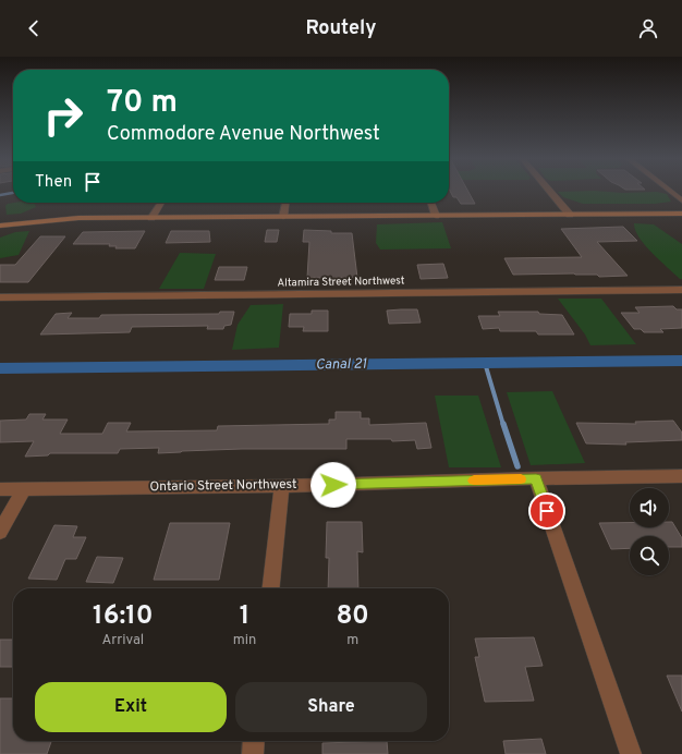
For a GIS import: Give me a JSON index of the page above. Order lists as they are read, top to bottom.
{
  "streets": {
    "street": ["Altamira Street Northwest", "Ontario Street Northwest"]
  },
  "water": ["Canal 21"],
  "page": {
    "header": "Routely",
    "turn": ["70 m", "Commodore Avenue Northwest"],
    "then": "Then",
    "eta": [
      "16:10",
      "Arrival",
      "1",
      "min",
      "80",
      "m"
    ],
    "buttons": ["Exit", "Share"]
  }
}
